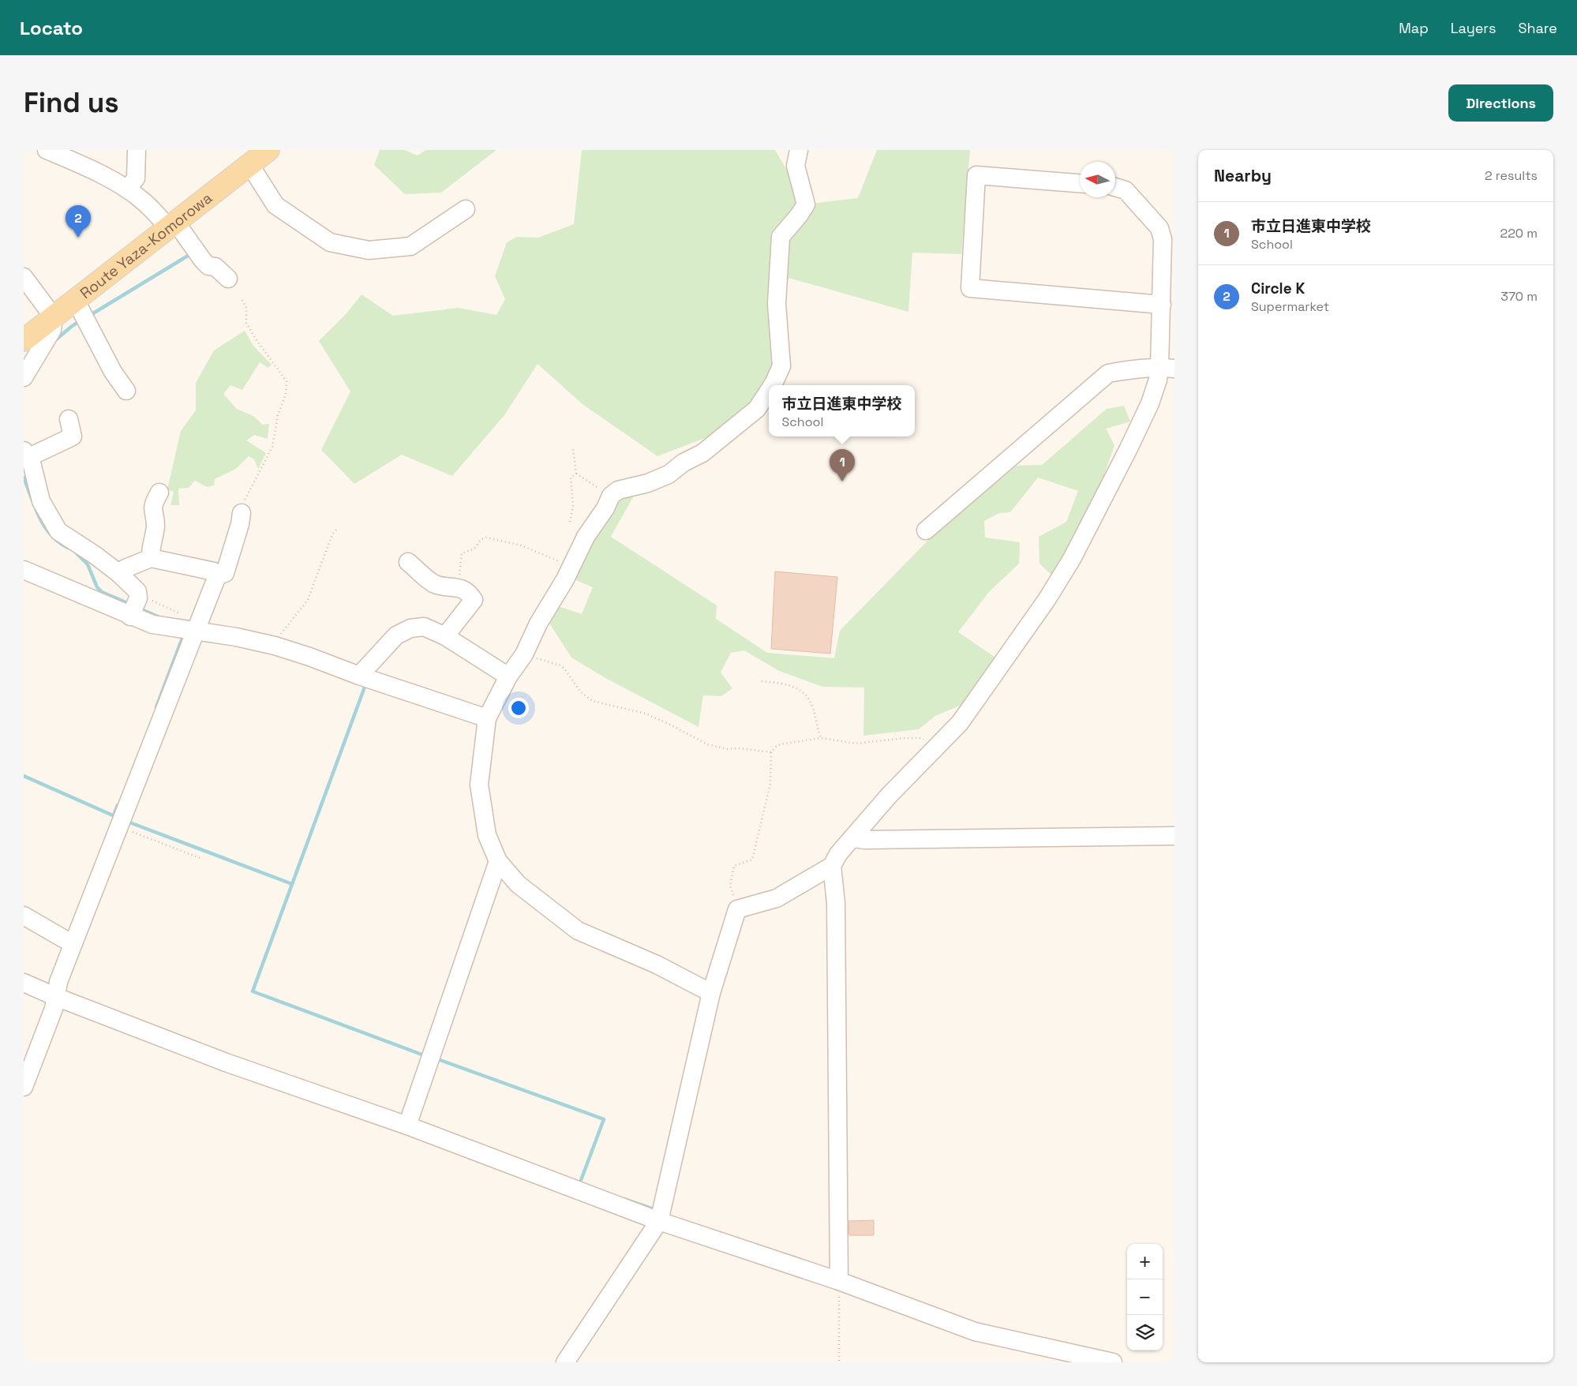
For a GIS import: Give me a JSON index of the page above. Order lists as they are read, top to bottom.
{
  "streets": {
    "main road": ["Route Yaza-Komorowa"]
  },
  "north": "left",
  "page": {
    "header": "Locato",
    "nav": ["Map", "Layers", "Share"],
    "buttons": "Directions",
    "title": "Find us",
    "heading": ["Nearby", "2 results"],
    "list": [
      {
        "mark": "1",
        "name": "市立日進東中学校",
        "note": "School",
        "value": "220 m"
      },
      {
        "mark": "2",
        "name": "Circle K",
        "note": "Supermarket",
        "value": "370 m"
      }
    ],
    "pins": ["2", "1"],
    "popup": ["市立日進東中学校", "School"],
    "map_buttons": ["+", "−"]
  }
}
